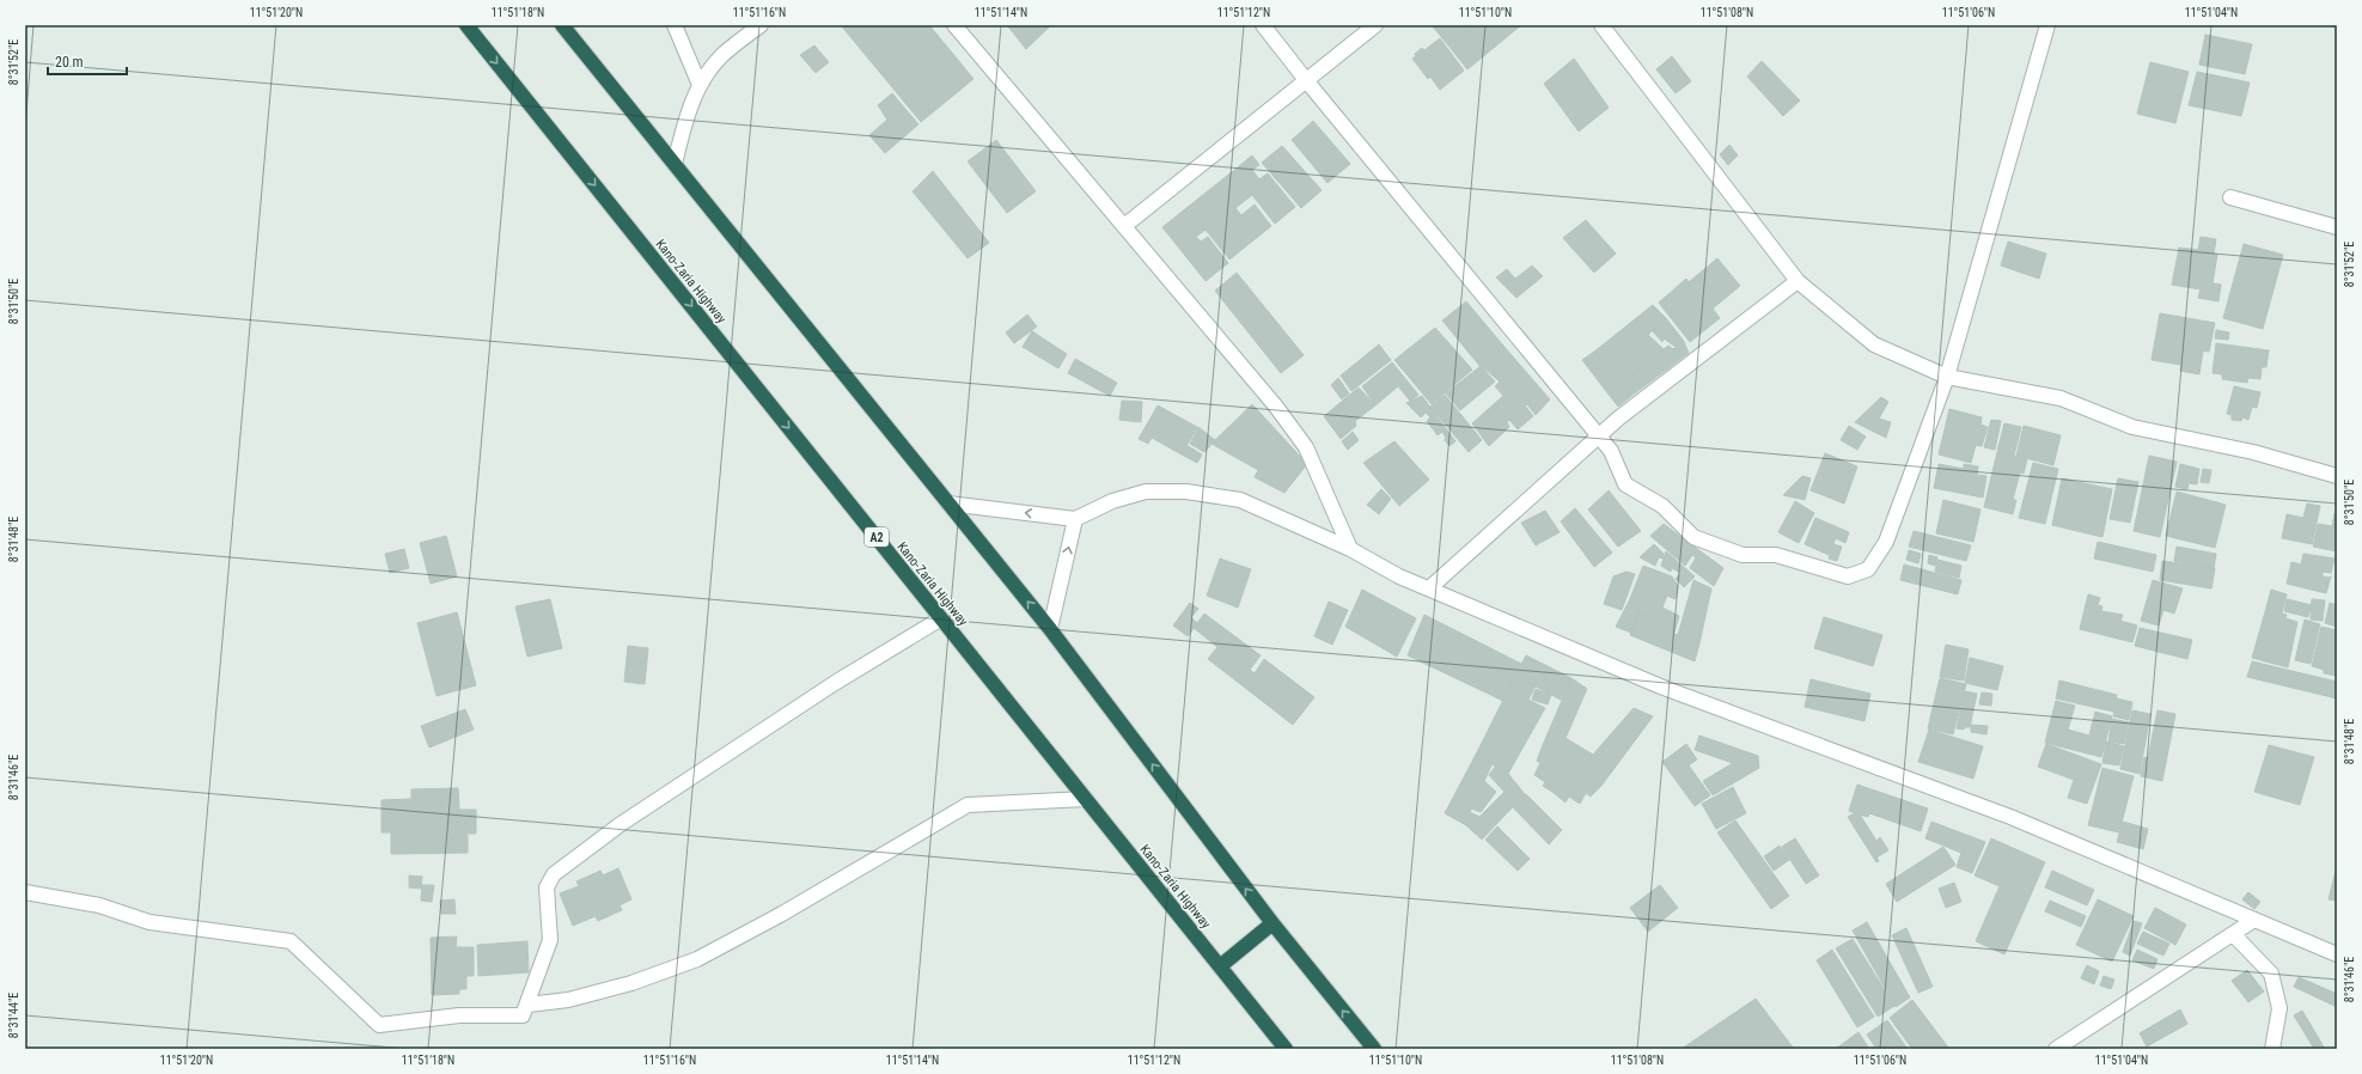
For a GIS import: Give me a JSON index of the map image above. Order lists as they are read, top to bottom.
{
  "streets": {
    "highway": ["Kano-Zaria Highway", "A2"]
  },
  "scale_bar": "20 m",
  "coordinates": [
    "11°51'20\"N",
    "11°51'18\"N",
    "11°51'16\"N",
    "11°51'14\"N",
    "11°51'12\"N",
    "11°51'10\"N",
    "11°51'08\"N",
    "11°51'06\"N",
    "11°51'04\"N",
    "8°31'52\"E",
    "8°31'50\"E",
    "8°31'48\"E",
    "8°31'46\"E",
    "8°31'44\"E"
  ]
}
